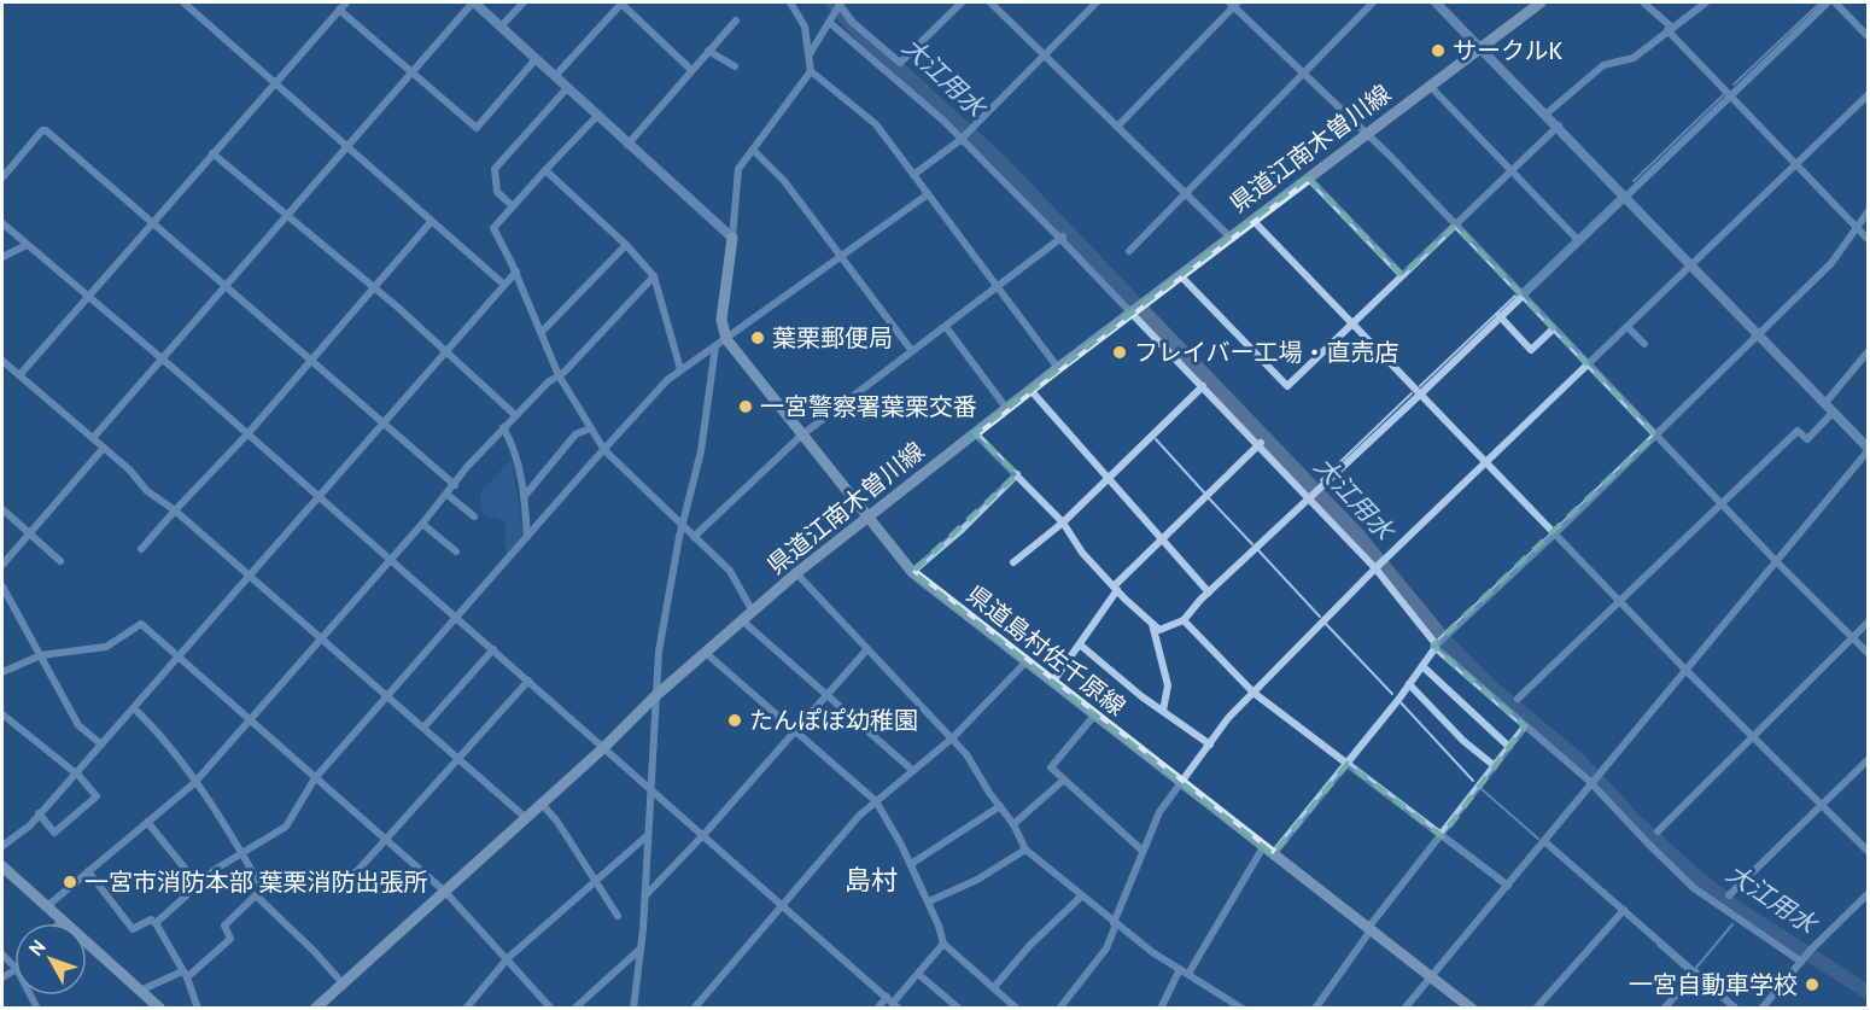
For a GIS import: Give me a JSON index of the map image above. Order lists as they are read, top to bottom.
{
  "streets": {
    "main road": ["県道江南木曽川線", "県道島村佐千原線"]
  },
  "crossings": [
    ["県道江南木曽川線", "県道島村佐千原線"]
  ],
  "districts": ["島村"],
  "water": ["大江用水"],
  "places": [
    "サークルK",
    "葉栗郵便局",
    "フレイバー工場・直売店",
    "一宮警察署葉栗交番",
    "たんぽぽ幼稚園",
    "一宮市消防本部 葉栗消防出張所",
    "一宮自動車学校"
  ],
  "north": "top left"
}
